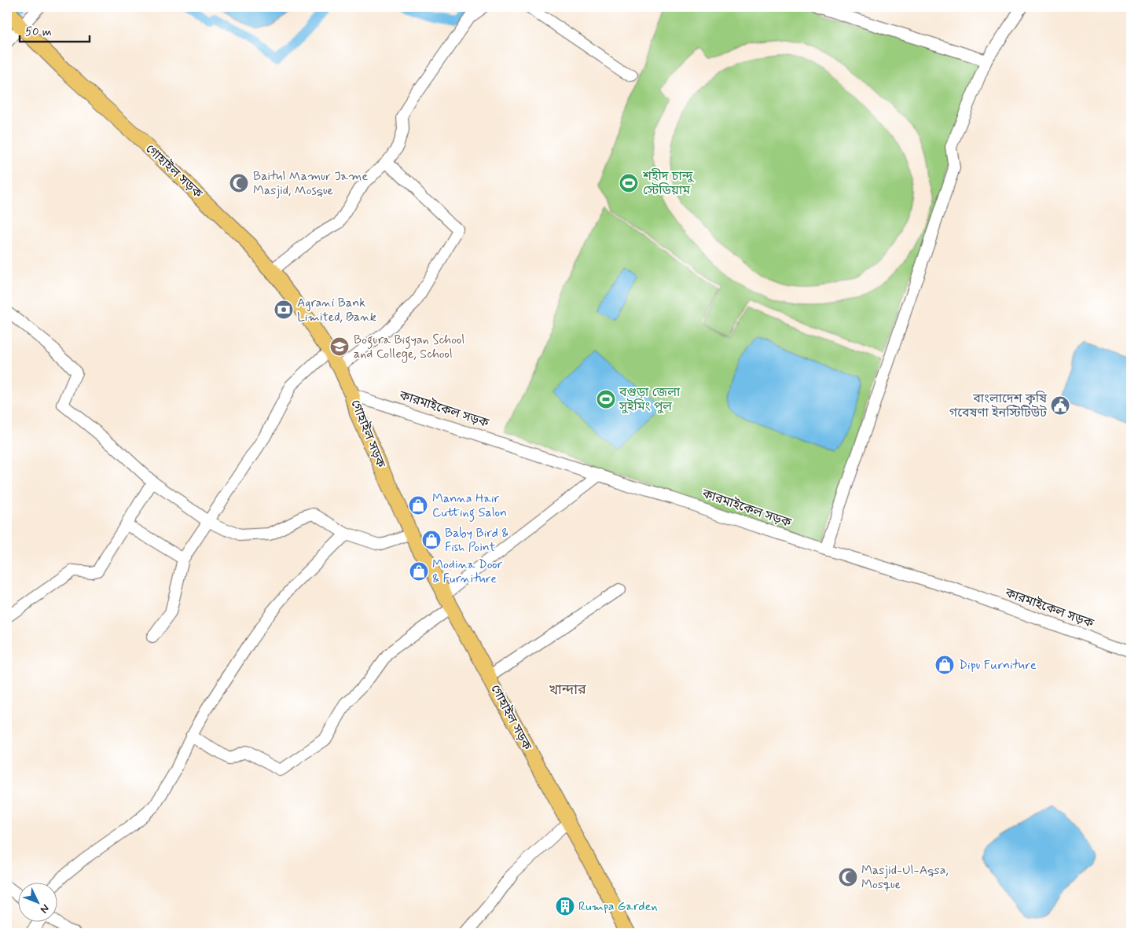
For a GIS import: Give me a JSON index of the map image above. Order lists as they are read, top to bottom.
{
  "streets": {
    "main road": ["গোহাইল সড়ক"],
    "street": ["কারমাইকেল সড়ক"]
  },
  "crossings": [
    ["গোহাইল সড়ক", "কারমাইকেল সড়ক"]
  ],
  "districts": ["খান্দার"],
  "places": {
    "mosque": ["Baitul Mamur Jame Masjid, Mosque", "Masjid-Ul-Aqsa, Mosque"],
    "sports": ["শহীদ চান্দু স্টেডিয়াম", "বগুড়া জেলা সুইমিং পুল"],
    "bank": ["Agrani Bank Limited, Bank"],
    "school or university": ["Bogura Bigyan School and College, School"],
    "public building": ["বাংলাদেশ কৃষি গবেষণা ইনস্টিটিউট"],
    "shop": [
      "Manna Hair Cutting Salon",
      "Baby Bird & Fish Point",
      "Modina Door & Furniture",
      "Dipu Furniture"
    ],
    "building": ["Rumpa Garden"]
  },
  "scale_bar": "50 m",
  "north": "bottom right"
}
